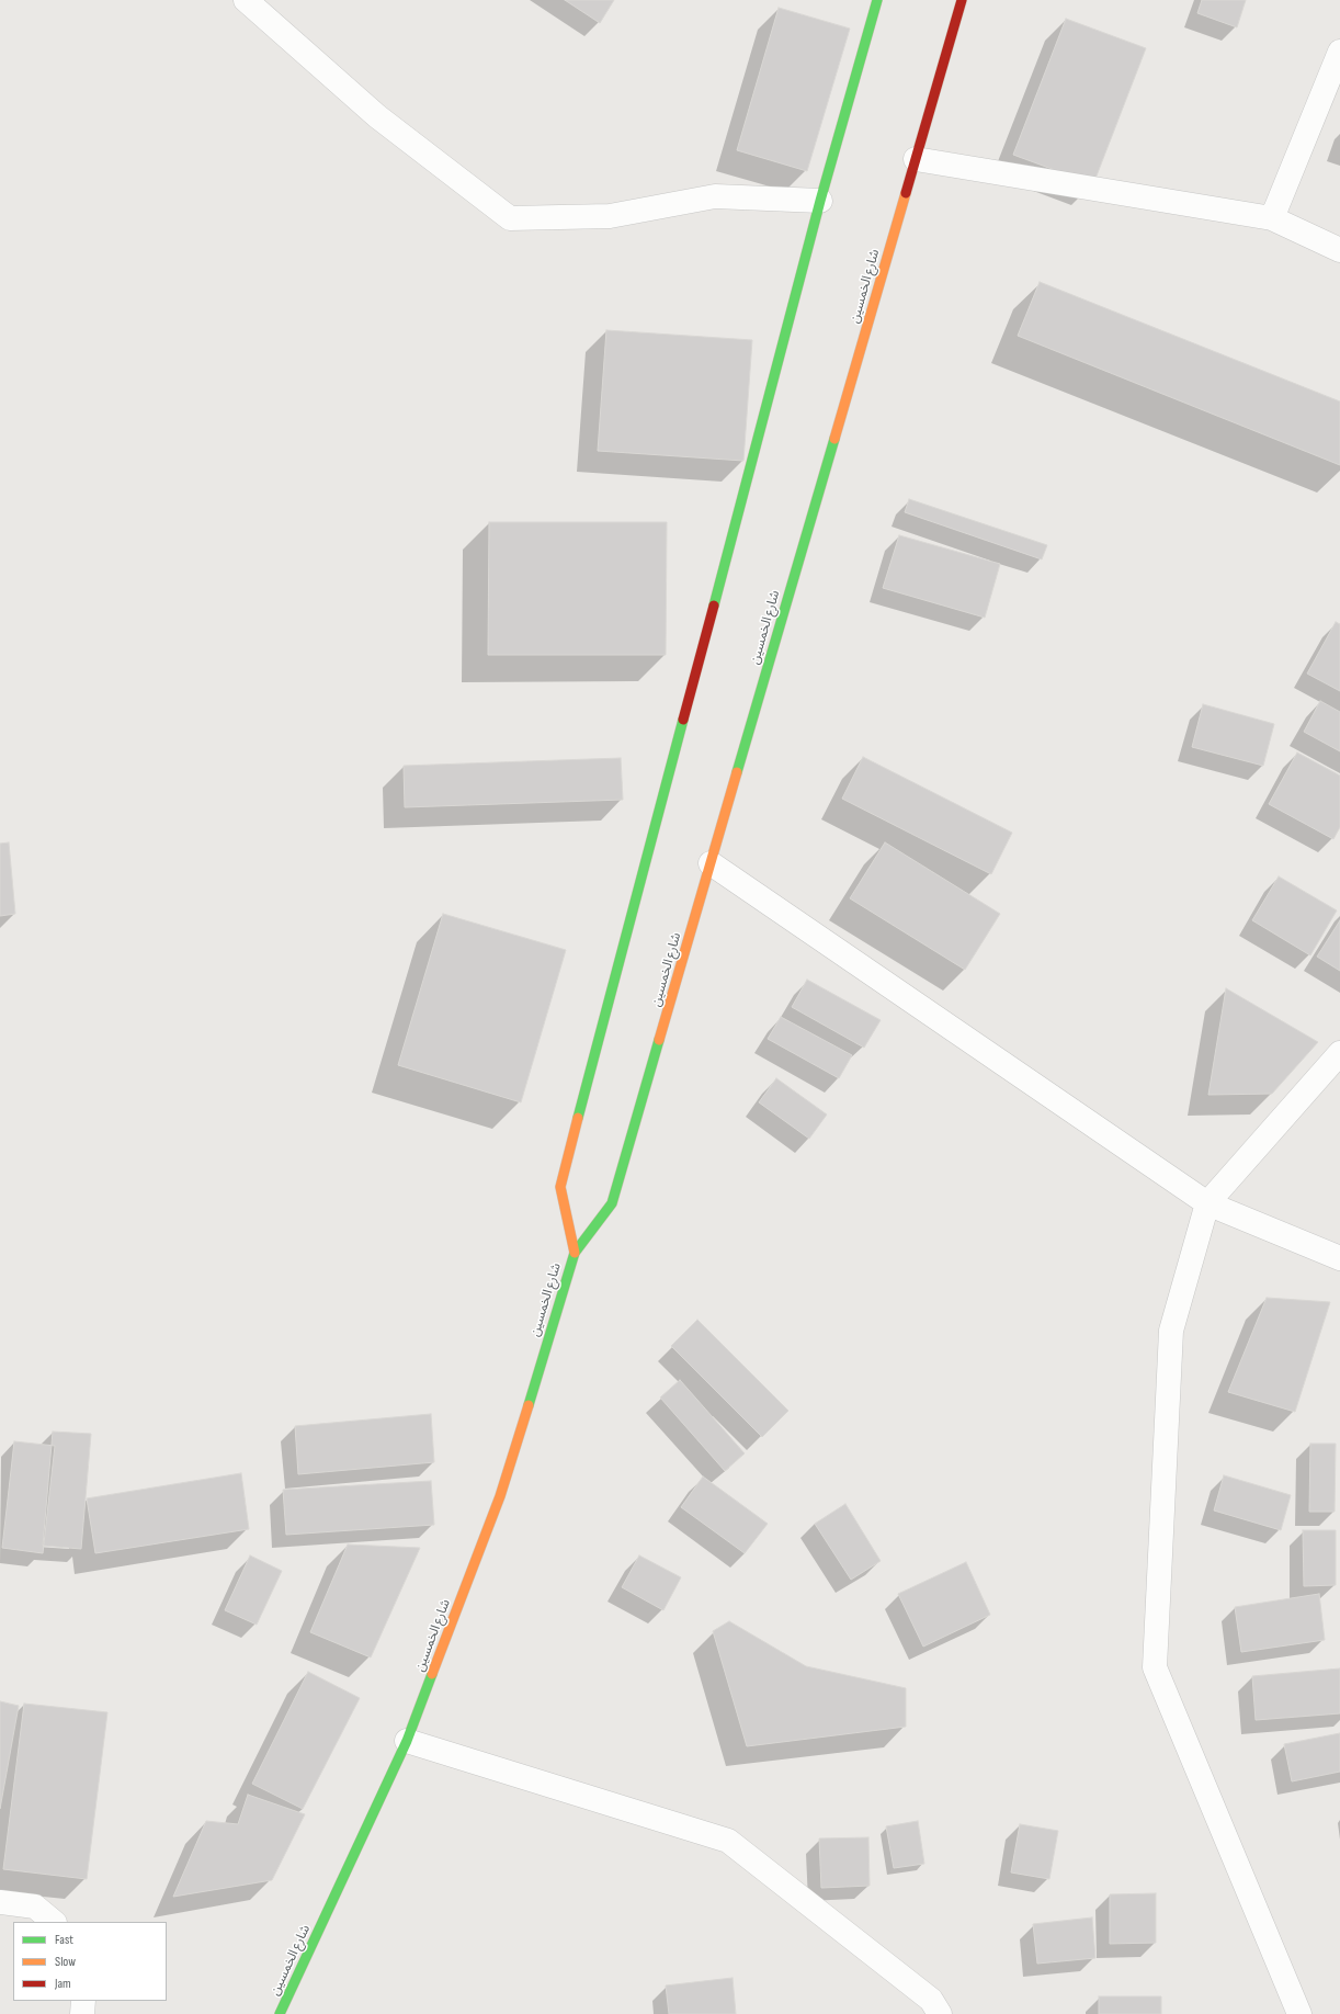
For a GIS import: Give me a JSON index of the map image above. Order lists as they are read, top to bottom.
{
  "streets": {
    "main road": ["شارع الخمسين"]
  },
  "legend": ["Fast", "Slow", "Jam"]
}
